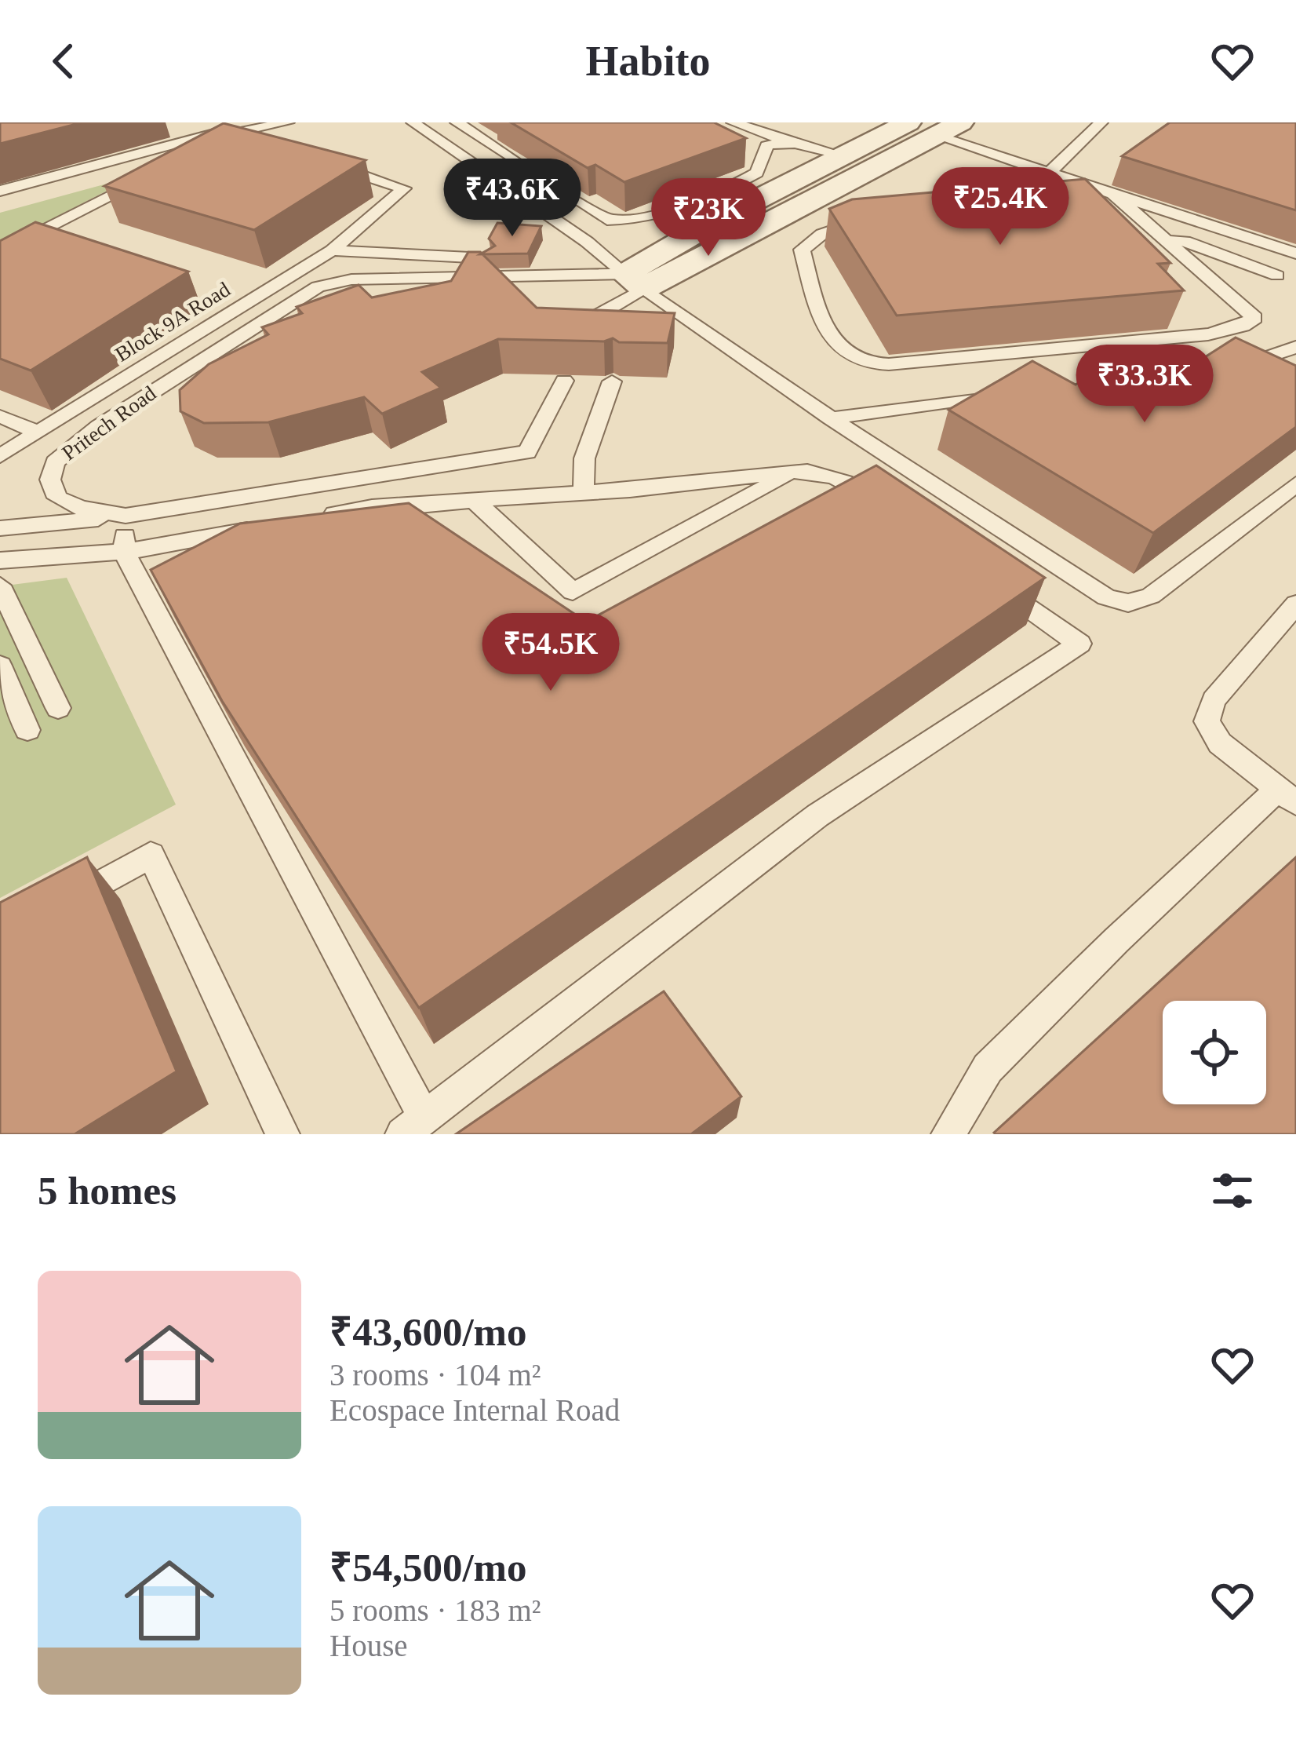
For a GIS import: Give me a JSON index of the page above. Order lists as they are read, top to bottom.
{
  "streets": {
    "lane": ["Block 9A Road", "Pritech Road"]
  },
  "page": {
    "header": "Habito",
    "price": [
      "₹43.6K",
      "₹25.4K",
      "₹23K",
      "₹33.3K",
      "₹54.5K"
    ],
    "heading": "5 homes",
    "list": [
      {
        "name": "₹43,600/mo",
        "note": "3 rooms · 104 m² · Ecospace Internal Road"
      },
      {
        "name": "₹54,500/mo",
        "note": "5 rooms · 183 m² · House"
      }
    ]
  }
}
